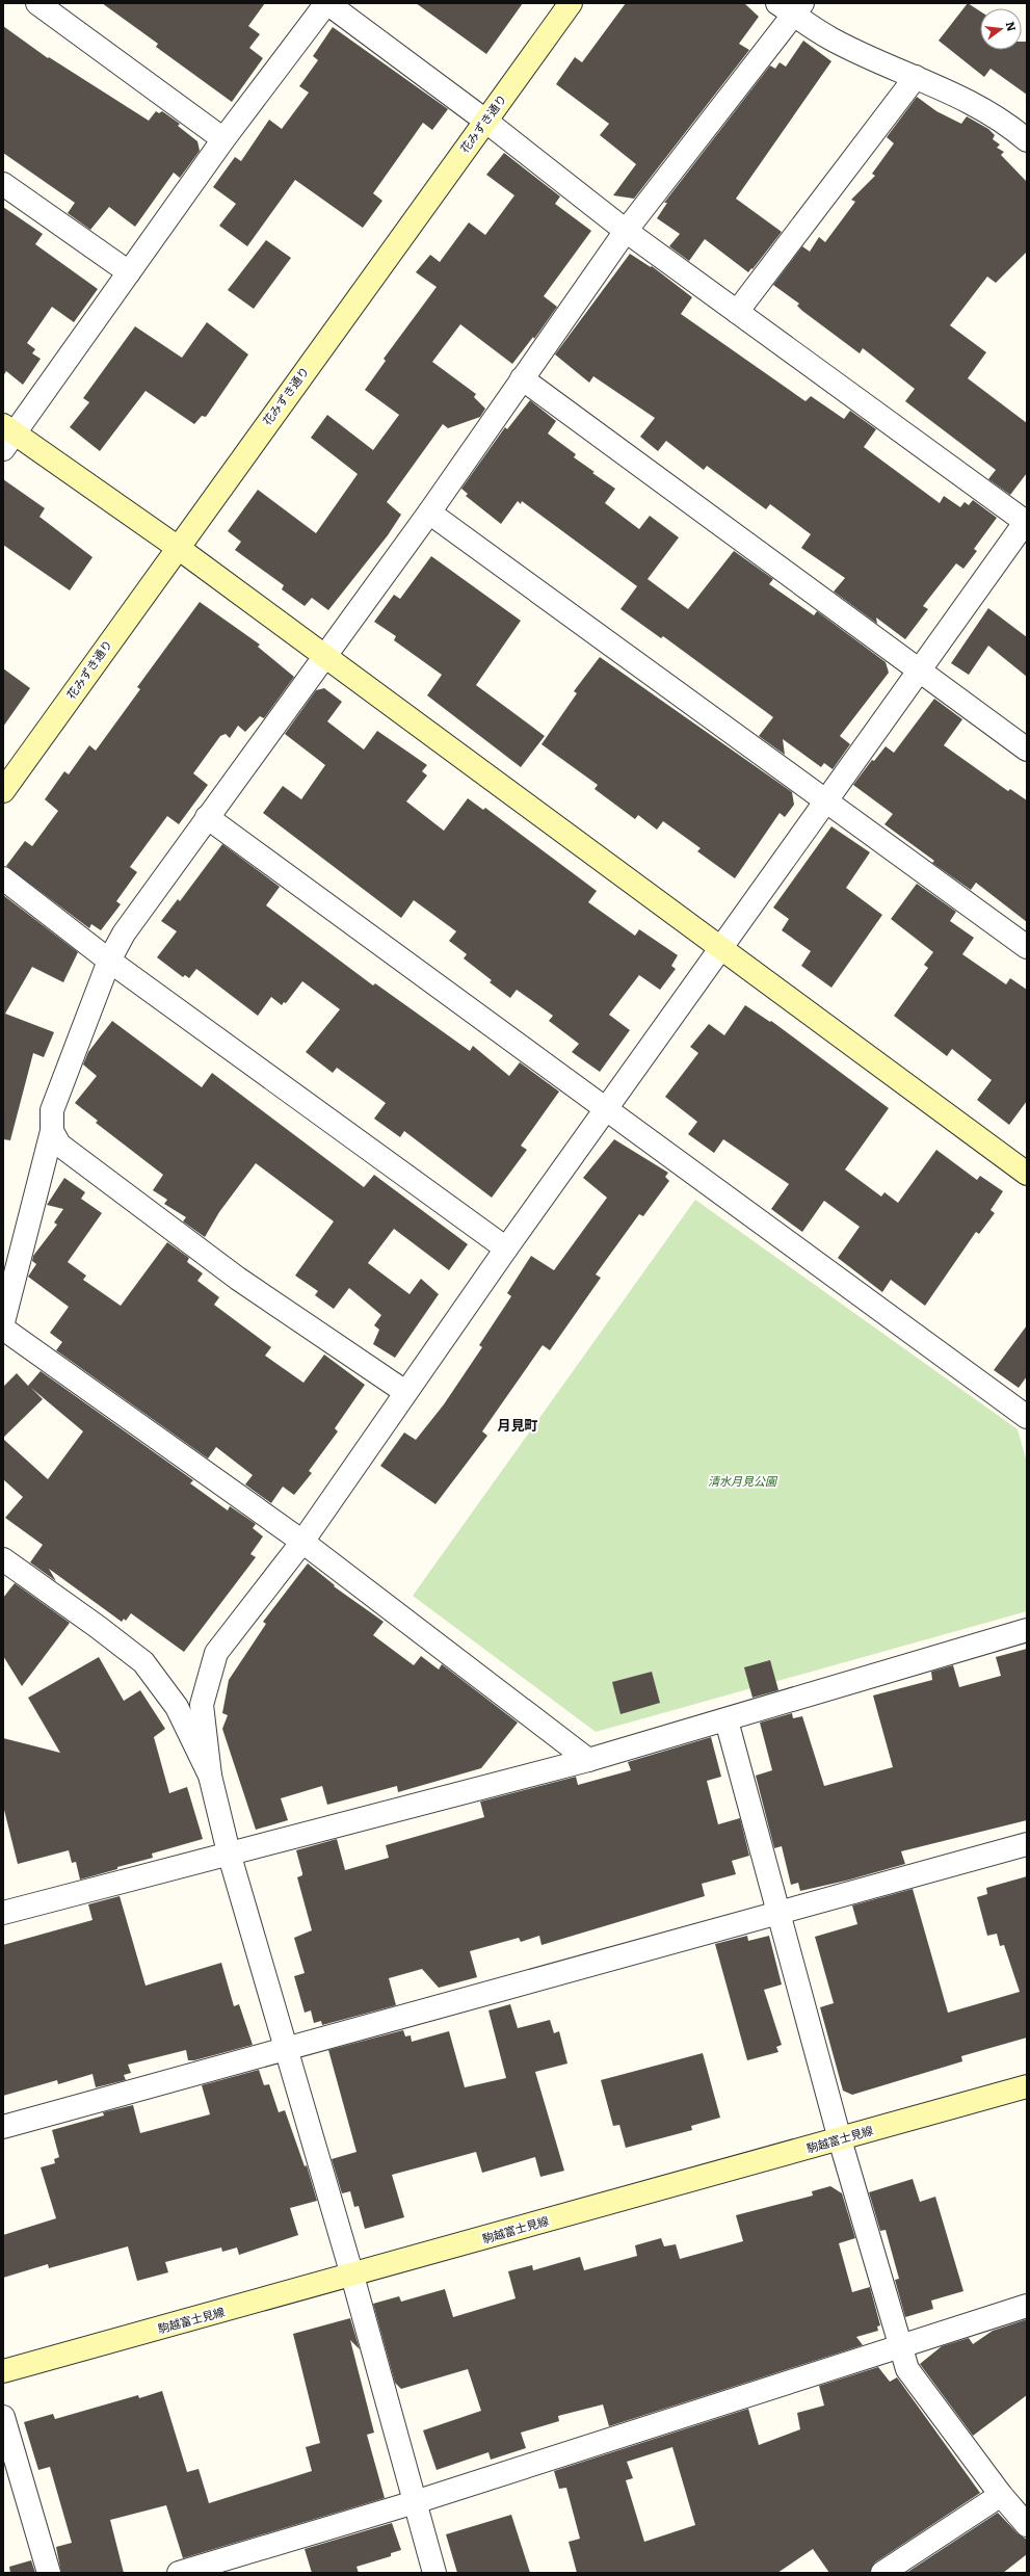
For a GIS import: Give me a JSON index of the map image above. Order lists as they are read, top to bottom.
{
  "streets": {
    "street": ["花みずき通り", "駒越富士見線"]
  },
  "districts": ["月見町"],
  "parks": ["清水月見公園"],
  "north": "right"
}
